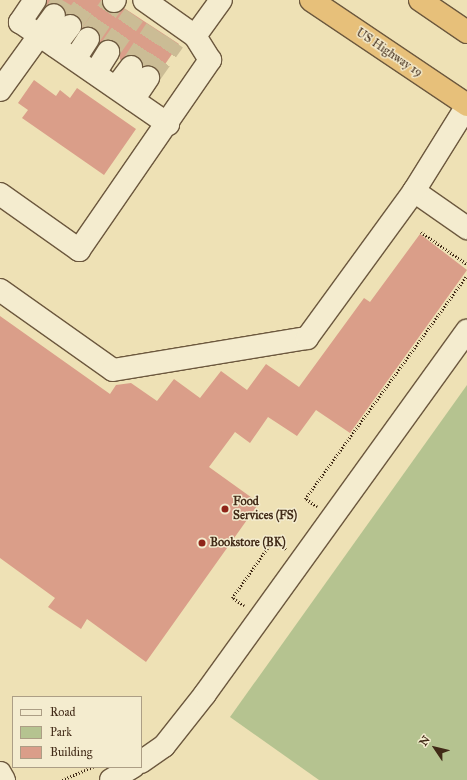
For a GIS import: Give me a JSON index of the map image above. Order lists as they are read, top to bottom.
{
  "streets": {
    "highway": ["US Highway 19"]
  },
  "places": ["Food Services (FS)", "Bookstore (BK)"],
  "legend": ["Road", "Park", "Building"],
  "north": "top left"
}
